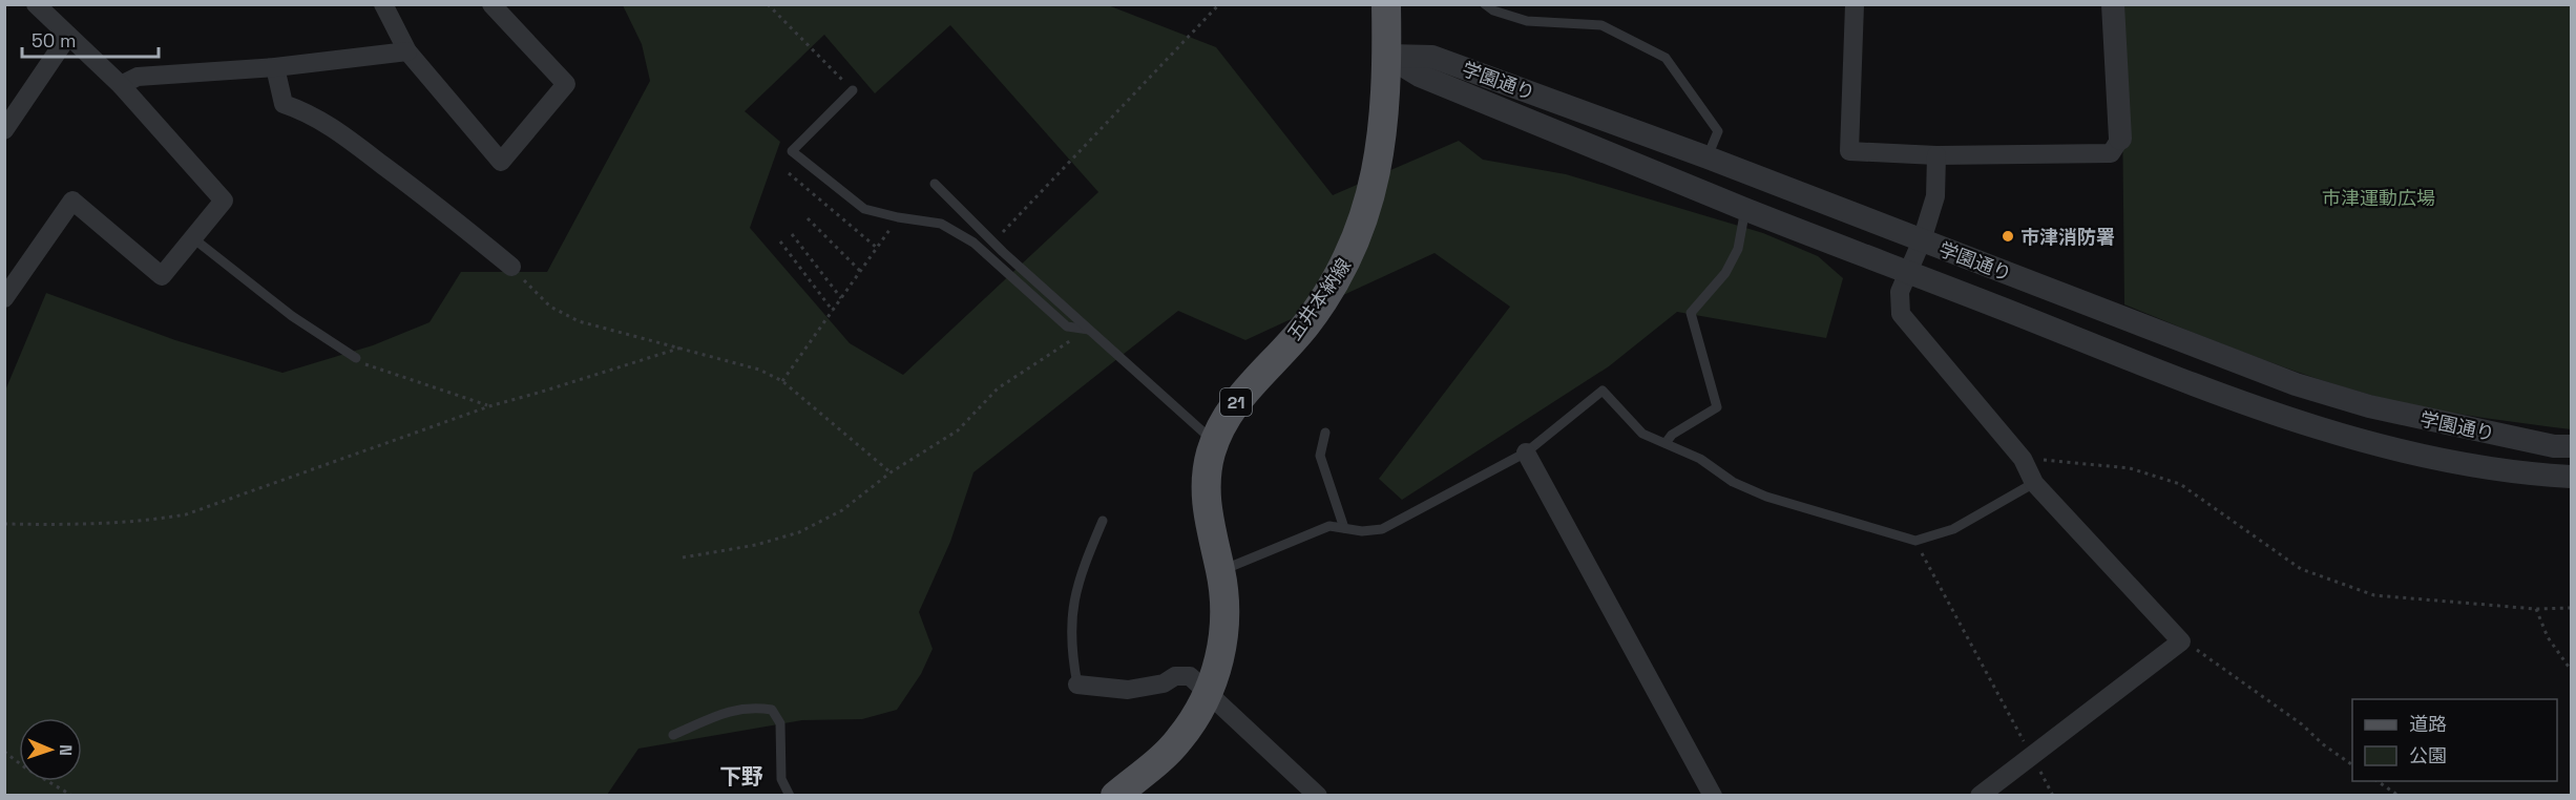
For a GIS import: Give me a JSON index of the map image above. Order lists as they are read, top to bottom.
{
  "streets": {
    "main road": ["五井本納線", "21"],
    "street": ["学園通り"]
  },
  "crossings": [
    ["学園通り", "五井本納線"]
  ],
  "districts": ["下野"],
  "parks": ["市津運動広場"],
  "places": ["市津消防署"],
  "legend": ["道路", "公園"],
  "scale_bar": "50 m",
  "north": "right"
}
